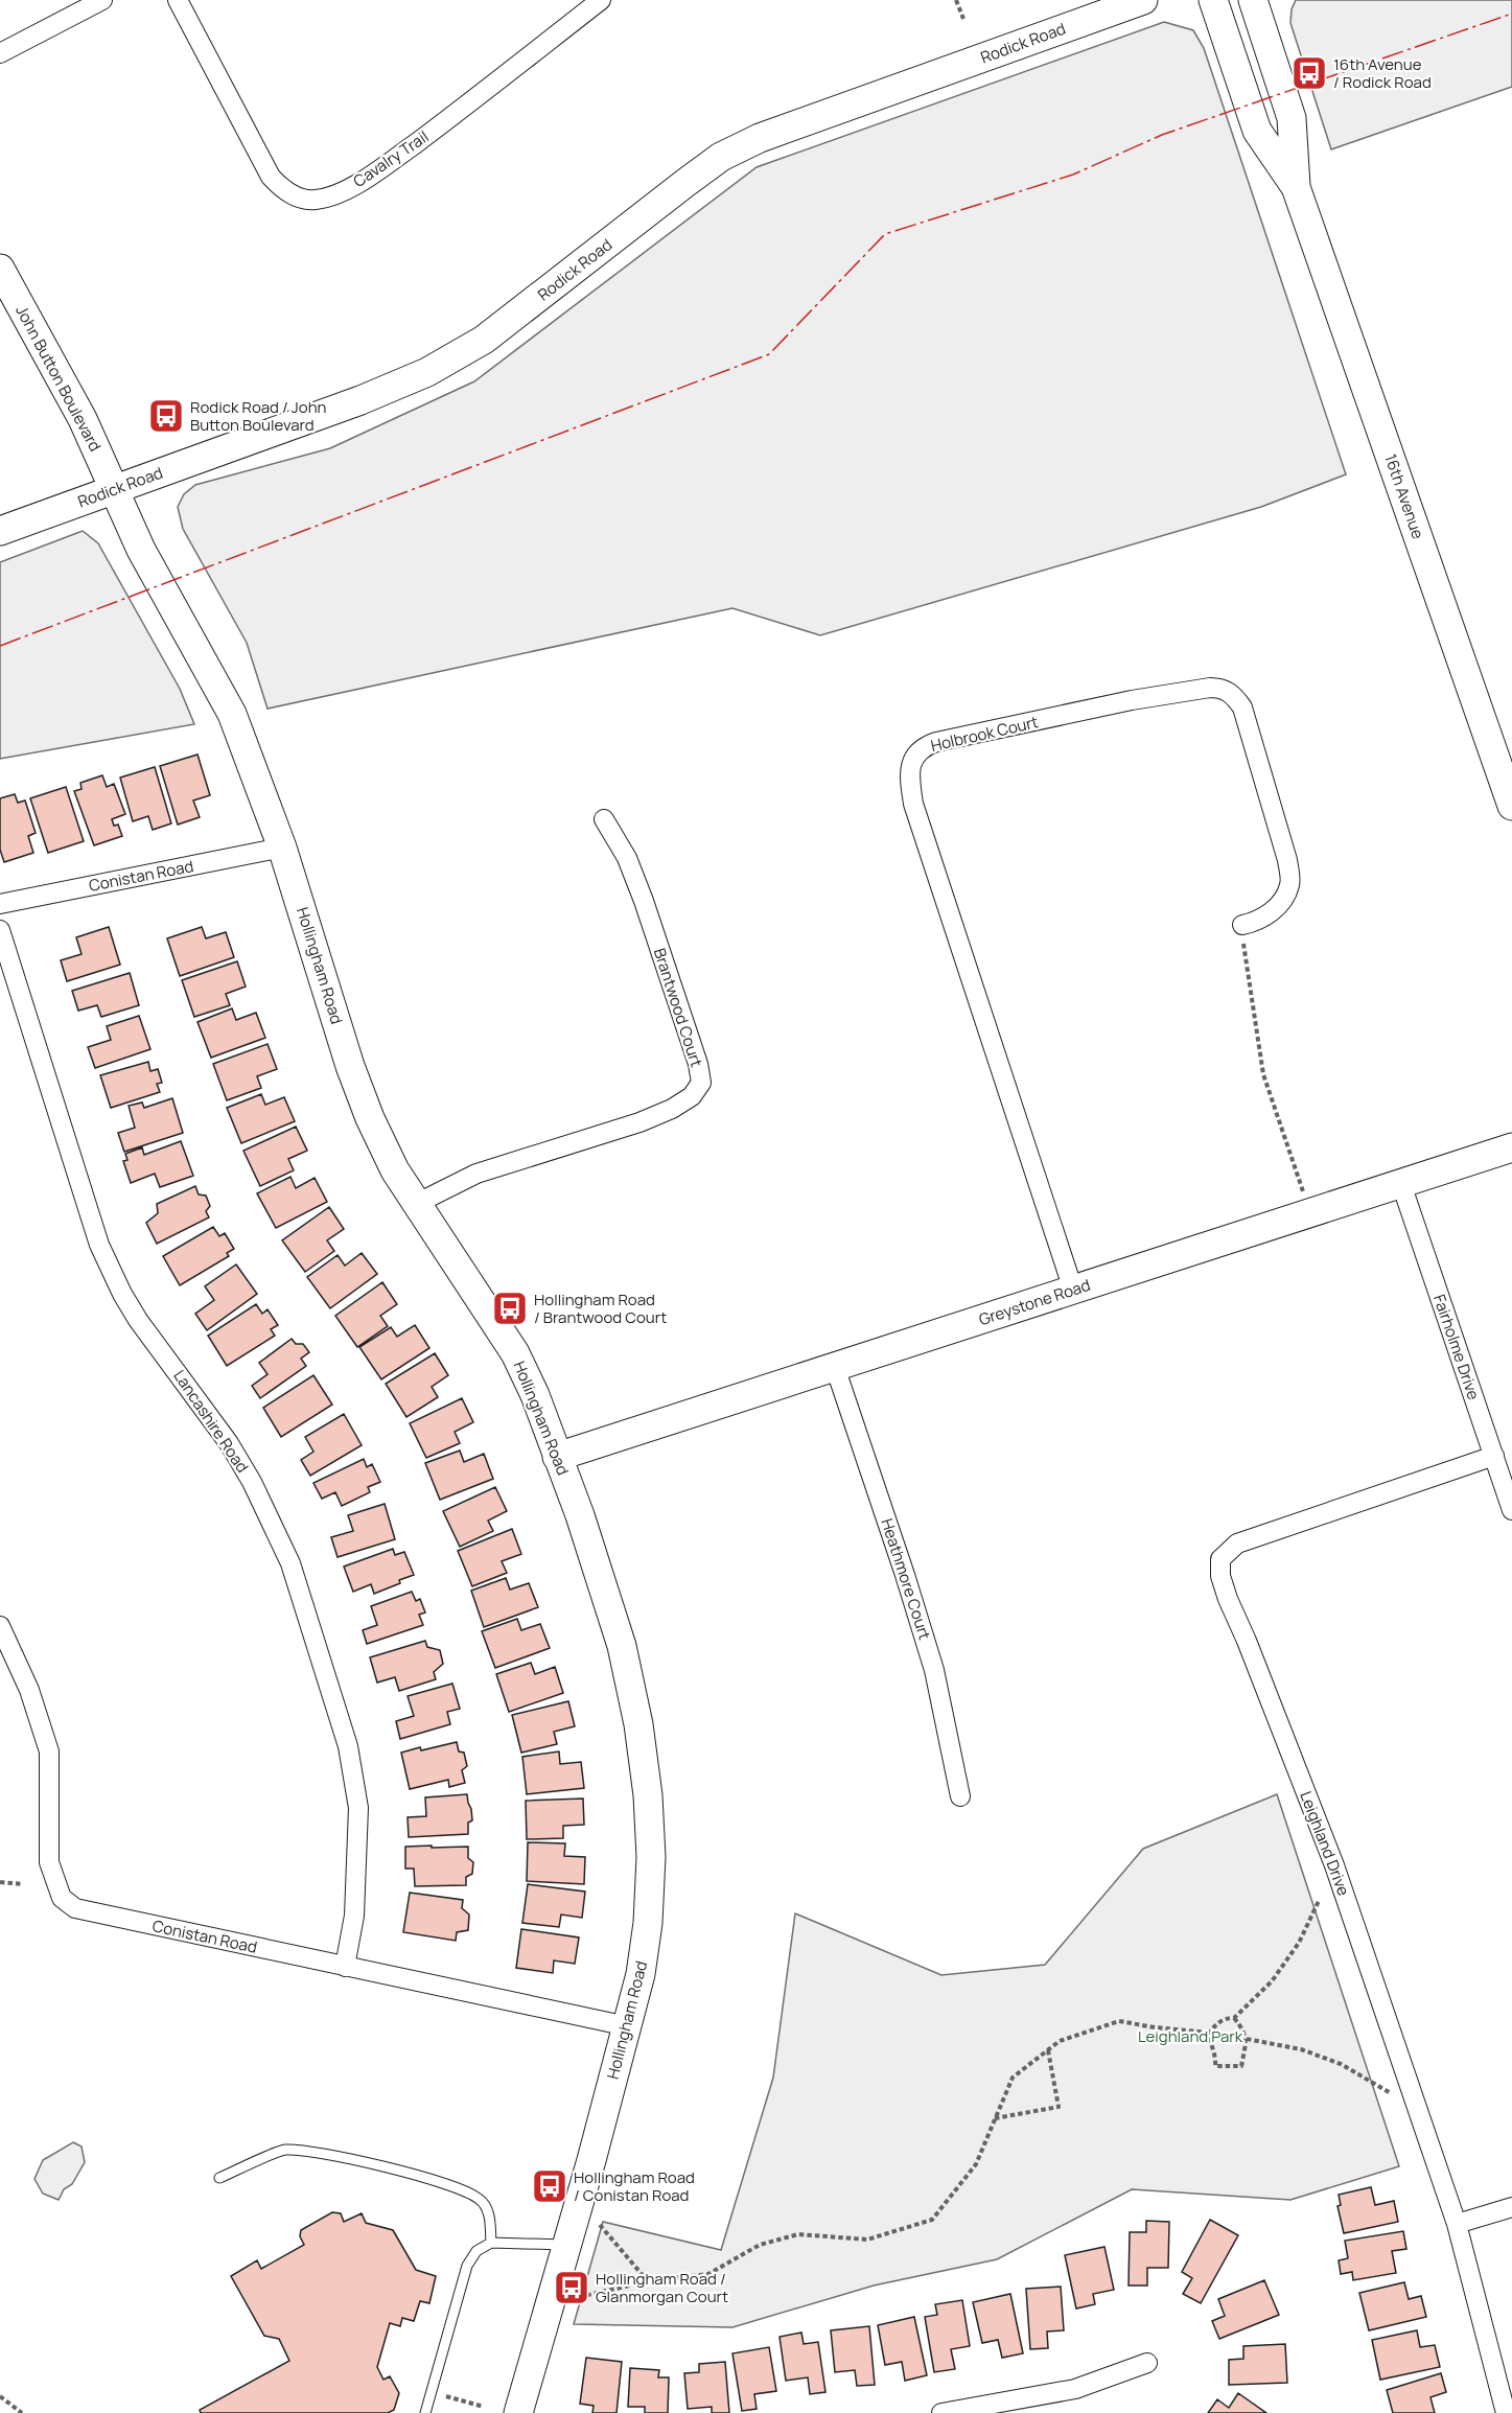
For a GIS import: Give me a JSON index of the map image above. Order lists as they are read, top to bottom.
{
  "streets": {
    "street": [
      "Rodick Road",
      "Cavalry Trail",
      "John Button Boulevard",
      "16th Avenue",
      "Holbrook Court",
      "Conistan Road",
      "Hollingham Road",
      "Brantwood Court",
      "Greystone Road",
      "Fairholme Drive",
      "Lancashire Road",
      "Heathmore Court",
      "Leighland Drive"
    ]
  },
  "crossings": [
    ["Rodick Road", "John Button Boulevard"],
    ["Rodick Road", "Hollingham Road"],
    ["John Button Boulevard", "Hollingham Road"],
    ["Holbrook Court", "Greystone Road"],
    ["Conistan Road", "Hollingham Road"],
    ["Conistan Road", "Lancashire Road"],
    ["Hollingham Road", "Brantwood Court"],
    ["Hollingham Road", "Greystone Road"],
    ["Greystone Road", "Fairholme Drive"],
    ["Greystone Road", "Heathmore Court"],
    ["Fairholme Drive", "Leighland Drive"]
  ],
  "parks": ["Leighland Park"],
  "places": {
    "bus stop": [
      "16th Avenue / Rodick Road",
      "Rodick Road / John Button Boulevard",
      "Hollingham Road / Brantwood Court",
      "Hollingham Road / Conistan Road",
      "Hollingham Road / Glanmorgan Court"
    ]
  }
}
